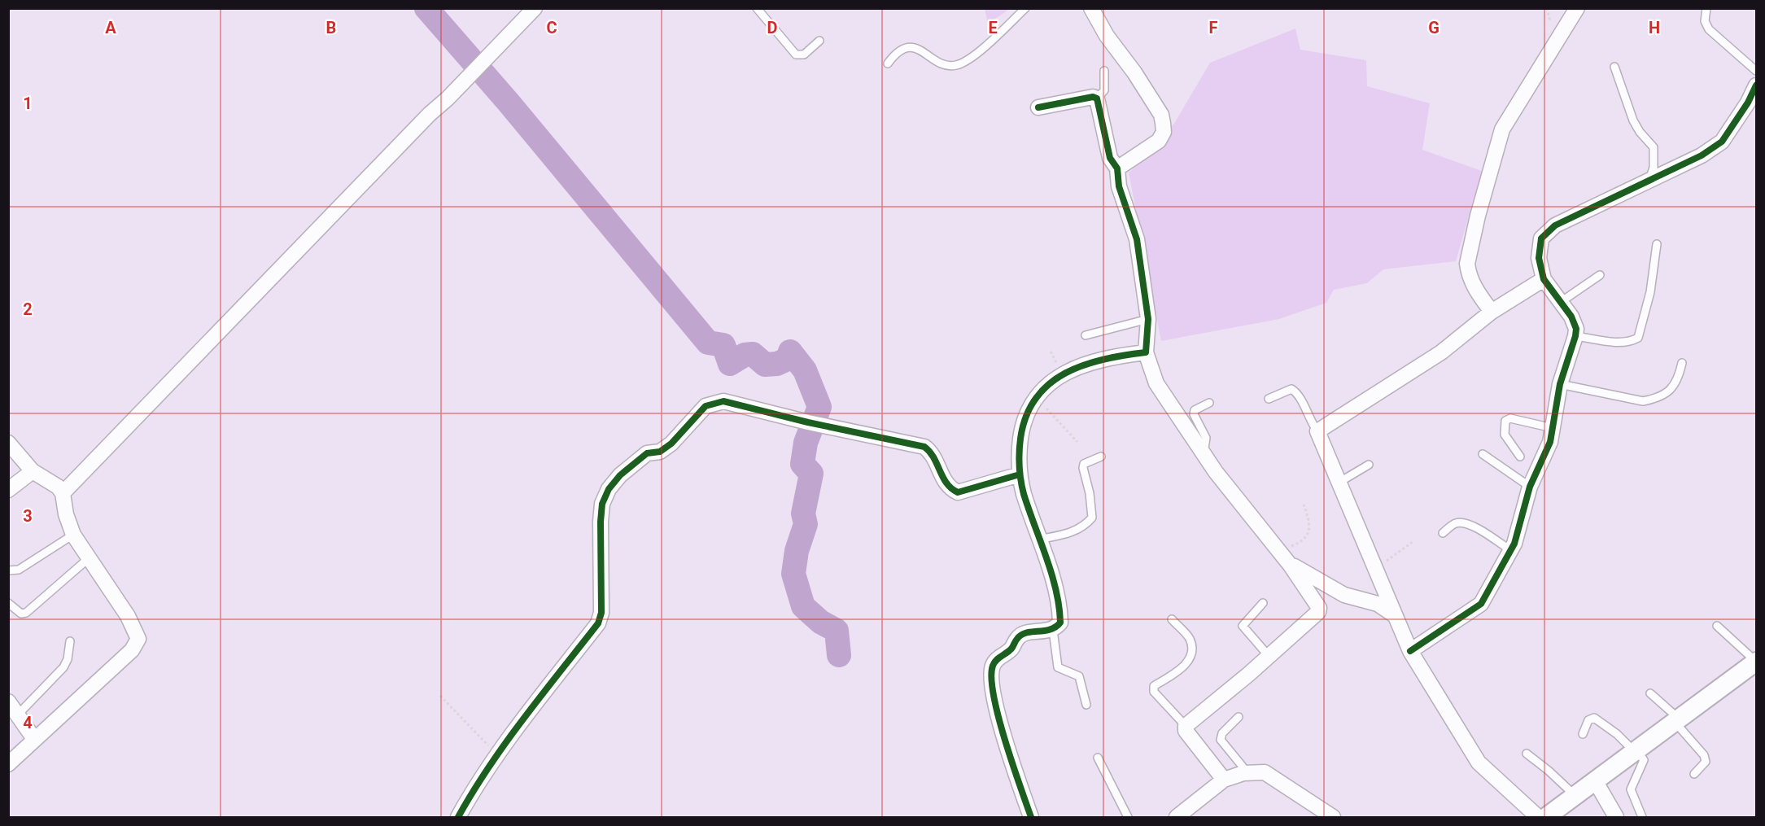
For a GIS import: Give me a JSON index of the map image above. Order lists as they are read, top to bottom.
{
  "grid": {
    "columns": [
      "A",
      "B",
      "C",
      "D",
      "E",
      "F",
      "G",
      "H"
    ],
    "rows": [
      "1",
      "2",
      "3",
      "4"
    ]
  }
}
